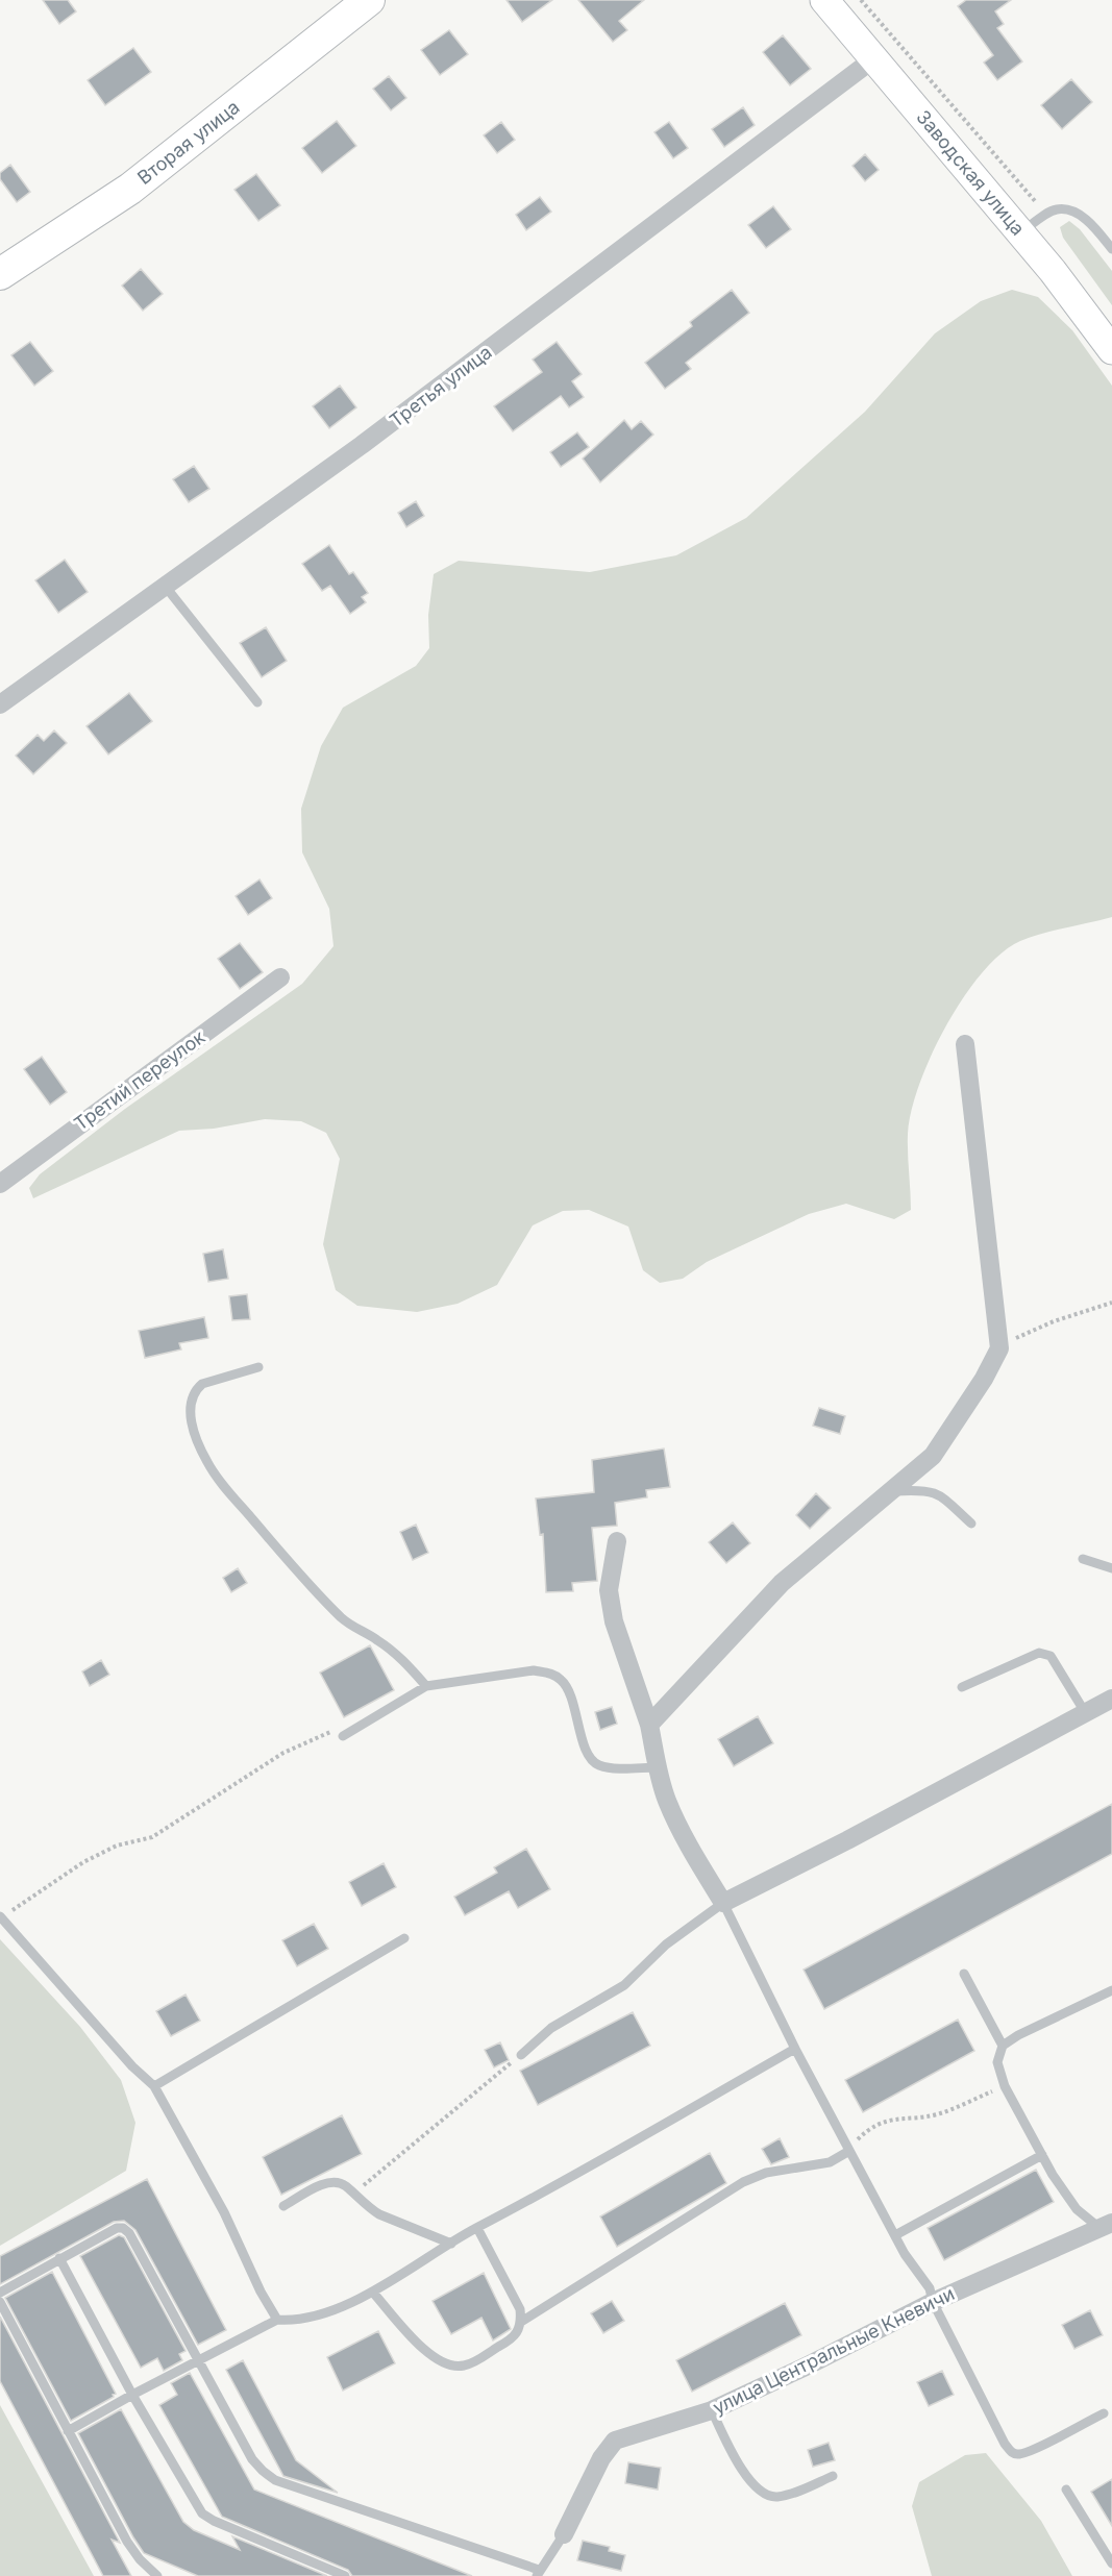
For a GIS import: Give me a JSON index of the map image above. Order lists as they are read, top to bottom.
{
  "streets": {
    "main road": ["Вторая улица"],
    "street": [
      "Заводская улица",
      "Третья улица",
      "Третий переулок",
      "улица Центральные Кневичи"
    ]
  },
  "crossings": [
    ["Заводская улица", "Третья улица"]
  ]
}
